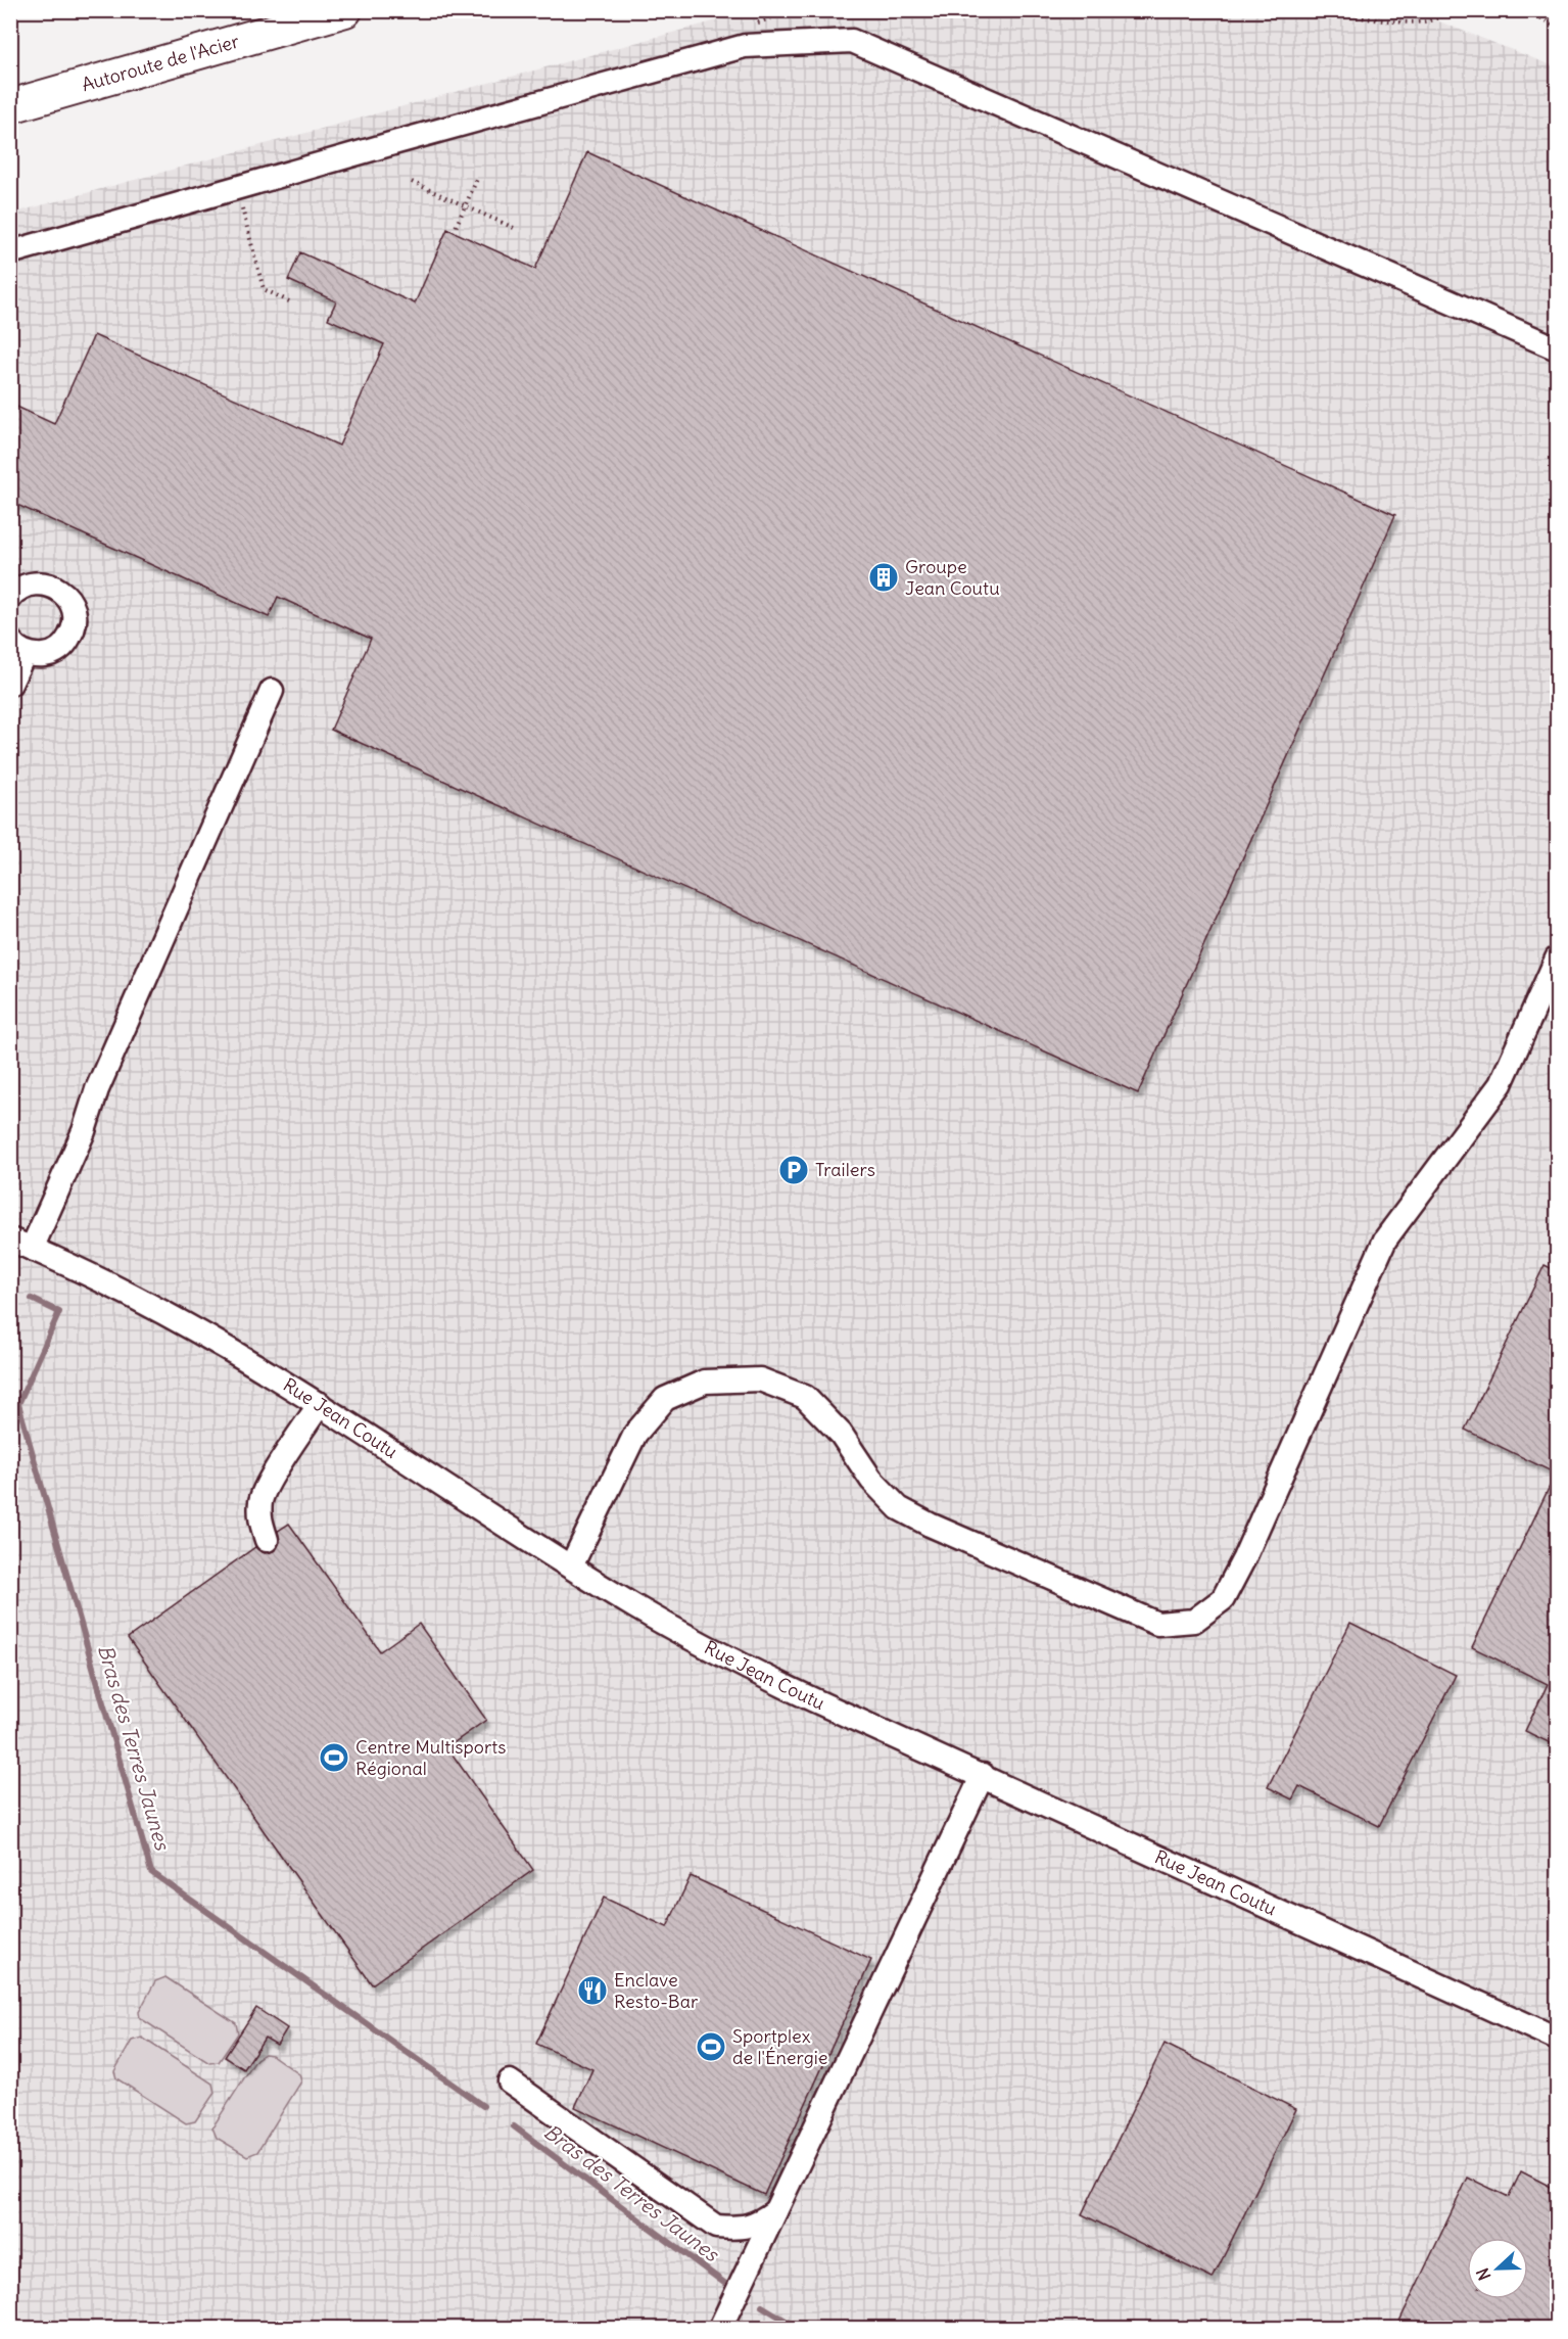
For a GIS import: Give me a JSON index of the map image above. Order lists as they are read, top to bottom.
{
  "streets": {
    "highway": ["Autoroute de l'Acier"],
    "street": ["Rue Jean Coutu"]
  },
  "water": ["Bras des Terres Jaunes"],
  "places": {
    "building": ["Groupe Jean Coutu"],
    "parking": ["Trailers"],
    "sports": ["Centre Multisports Régional", "Sportplex de l'Énergie"],
    "restaurant": ["Enclave Resto-Bar"]
  },
  "north": "left"
}
